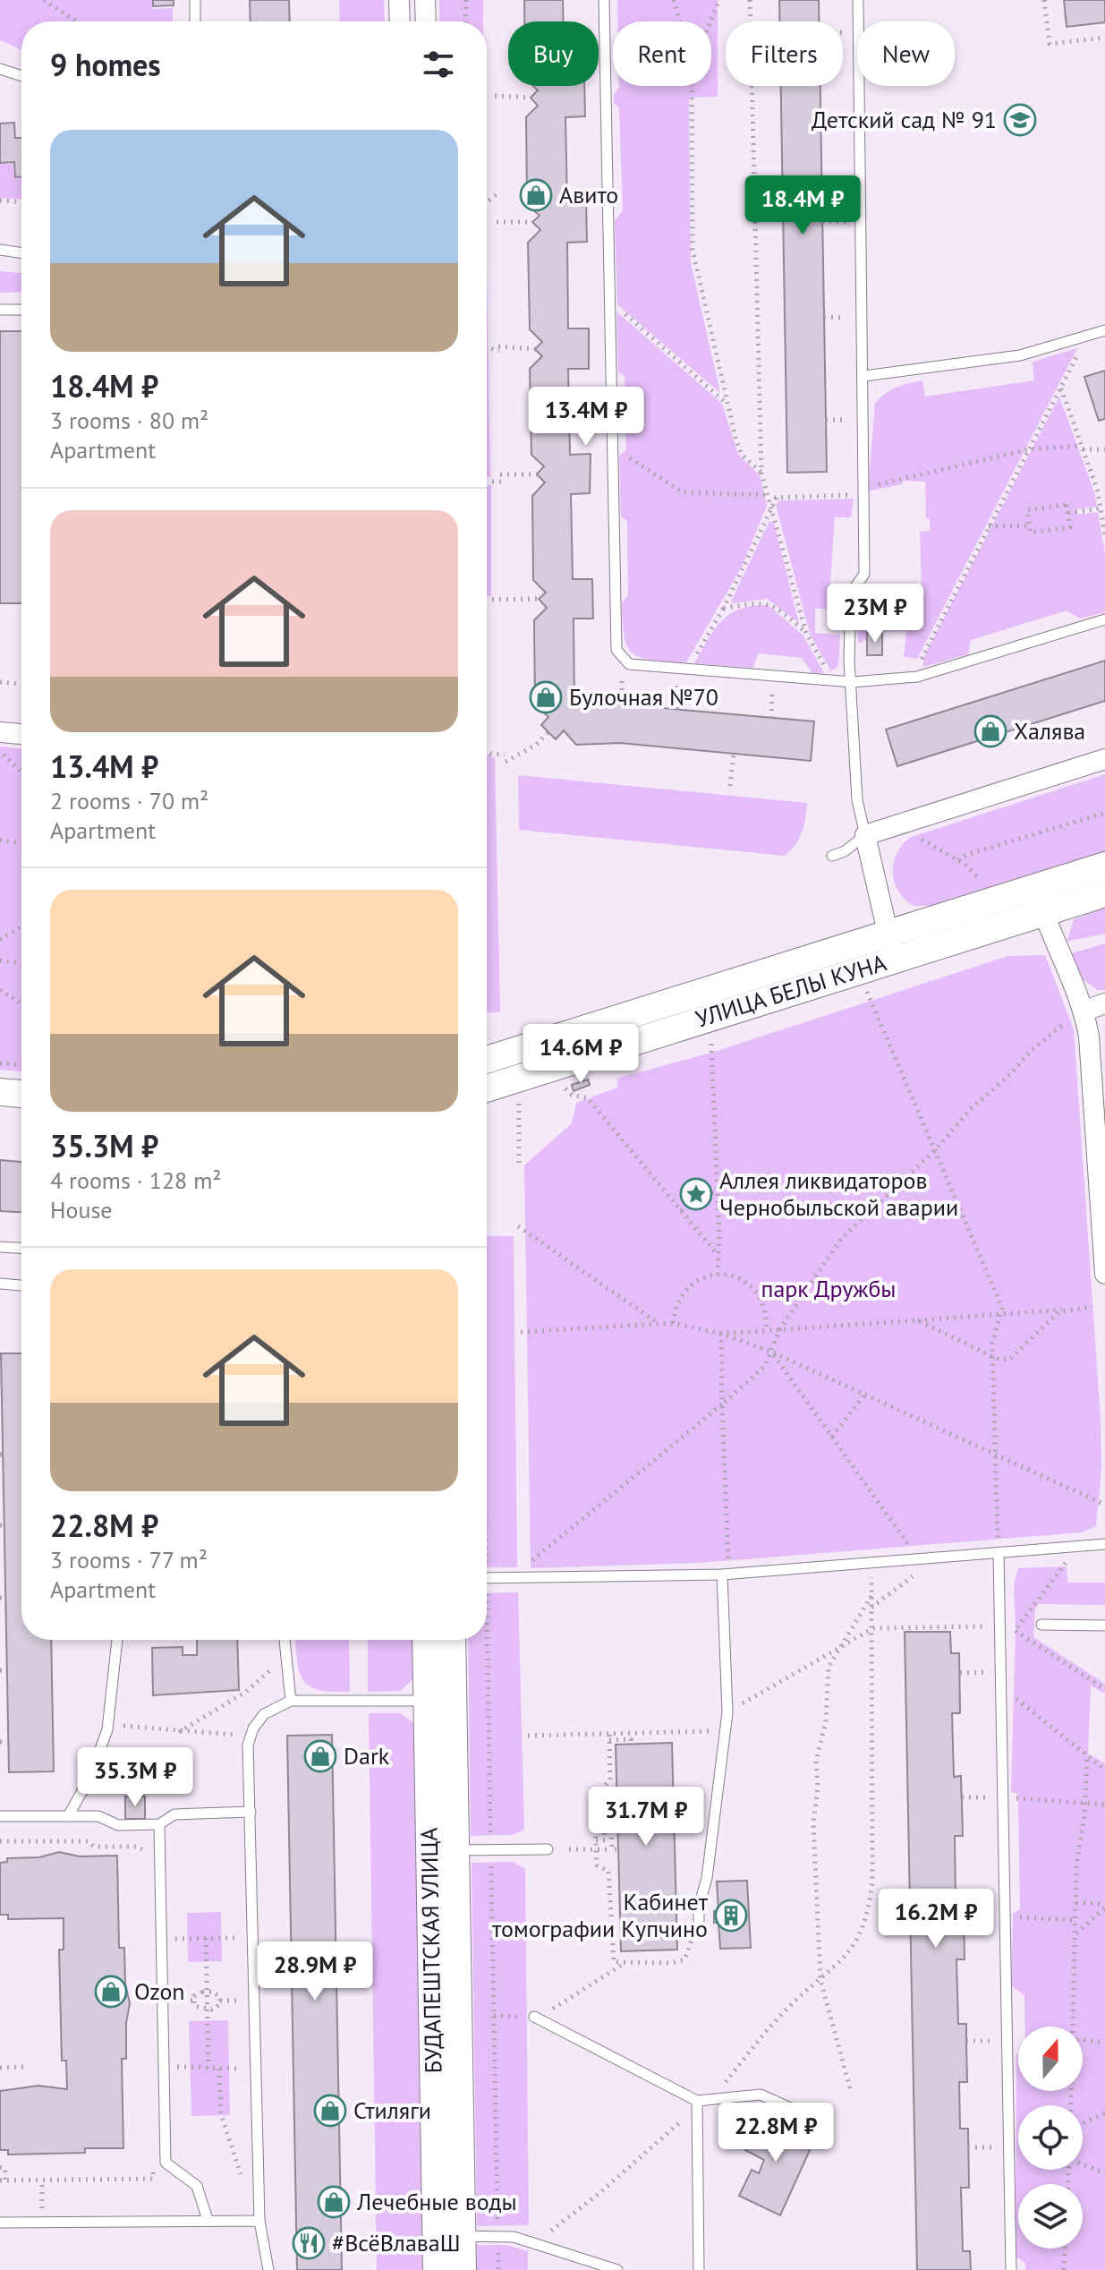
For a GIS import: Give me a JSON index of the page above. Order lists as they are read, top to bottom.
{
  "streets": {
    "street": ["УЛИЦА БЕЛЫ КУНА", "БУДАПЕШТСКАЯ УЛИЦА"]
  },
  "parks": ["парк Дружбы"],
  "places": {
    "school or university": ["Детский сад № 91"],
    "shop": [
      "Авито",
      "Булочная №70",
      "Халява",
      "Dark",
      "Ozon",
      "Стиляги",
      "Лечебные воды"
    ],
    "place": ["Аллея ликвидаторов Чернобыльской аварии"],
    "building": ["Кабинет томографии Купчино"],
    "restaurant": ["#ВсёВлаваШ"]
  },
  "north": "top",
  "page": {
    "chip": [
      "Buy",
      "Rent",
      "Filters",
      "New"
    ],
    "heading": "9 homes",
    "list": [
      {
        "name": "18.4M ₽",
        "note": "3 rooms · 80 m² · Apartment"
      },
      {
        "name": "13.4M ₽",
        "note": "2 rooms · 70 m² · Apartment"
      },
      {
        "name": "35.3M ₽",
        "note": "4 rooms · 128 m² · House"
      },
      {
        "name": "22.8M ₽",
        "note": "3 rooms · 77 m² · Apartment"
      }
    ],
    "price": [
      "18.4M ₽",
      "13.4M ₽",
      "23M ₽",
      "14.6M ₽",
      "35.3M ₽",
      "31.7M ₽",
      "16.2M ₽",
      "28.9M ₽",
      "22.8M ₽"
    ]
  }
}
